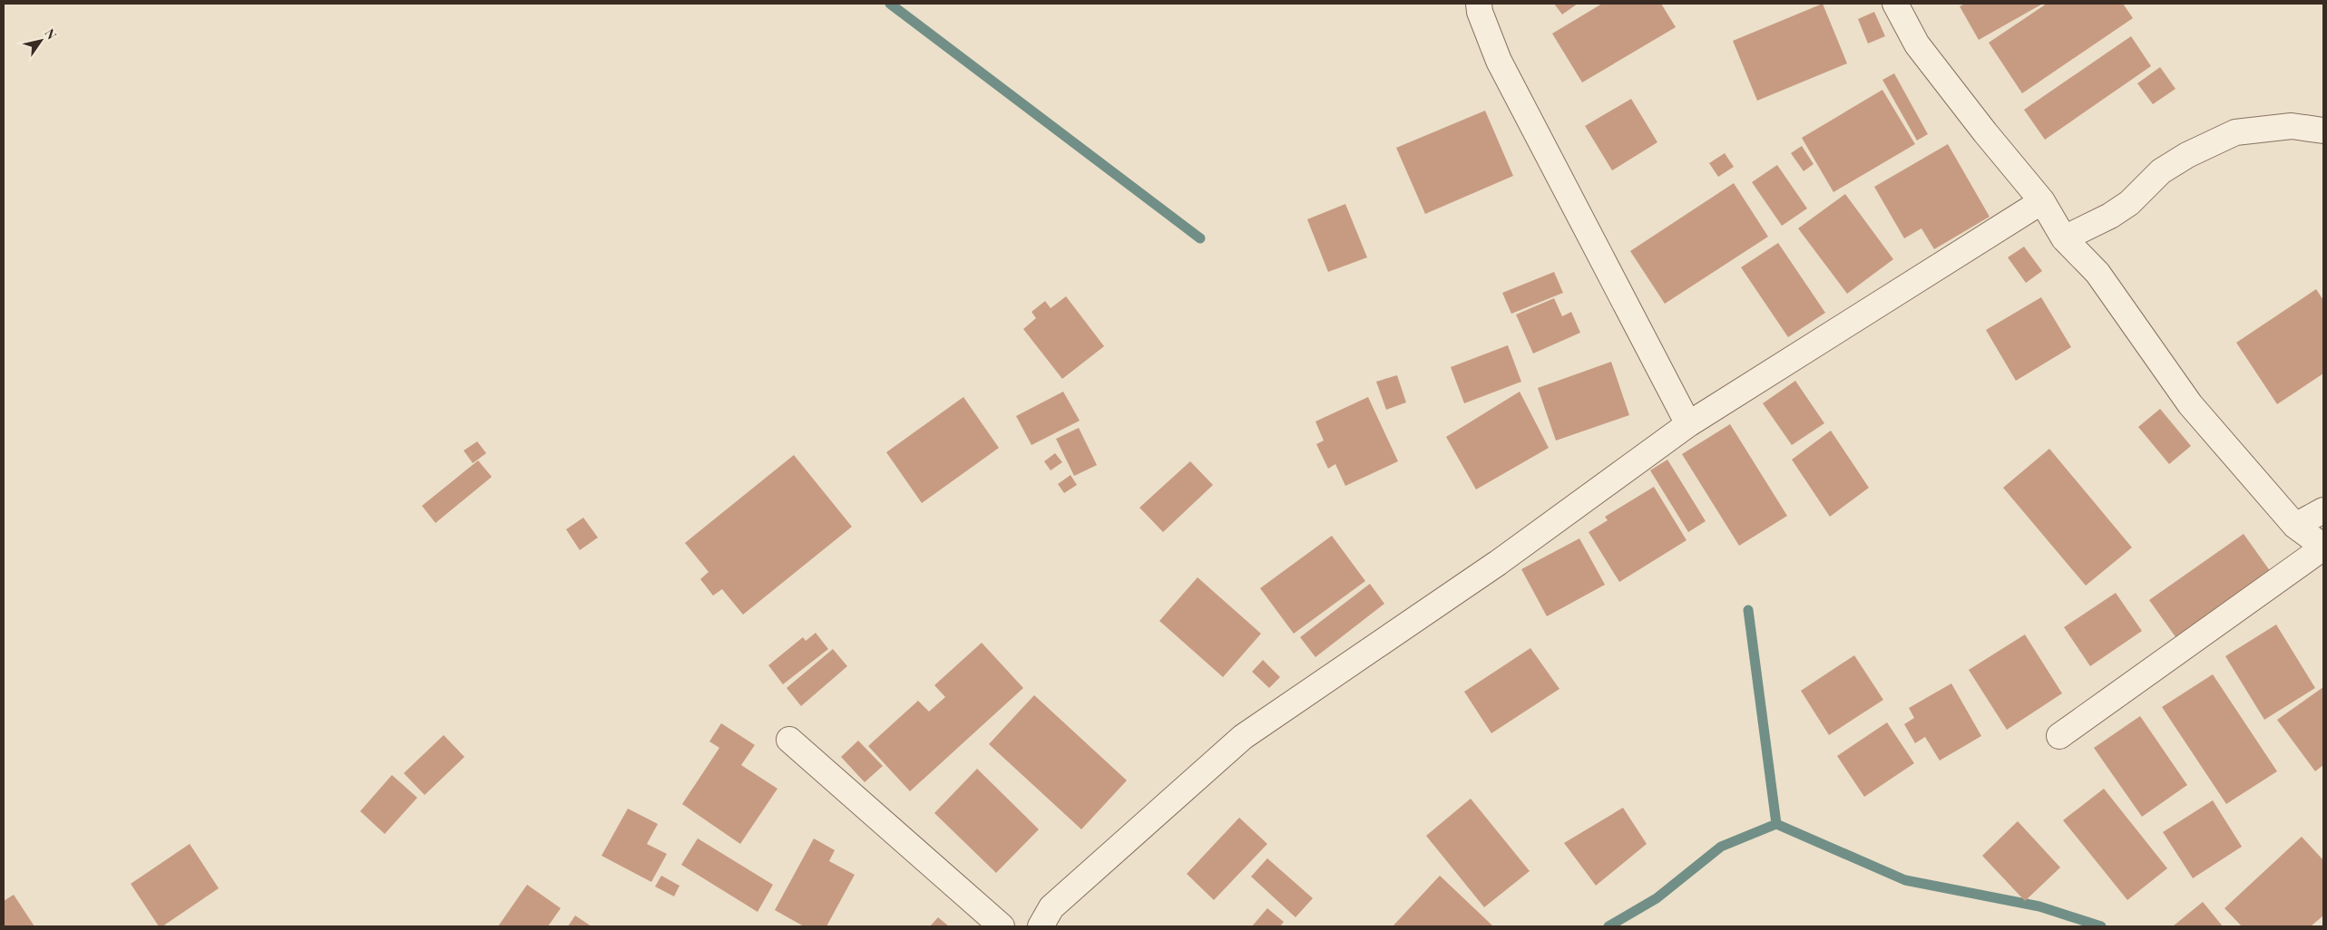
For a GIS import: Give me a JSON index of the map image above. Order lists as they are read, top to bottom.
{
  "north": "top right"
}
